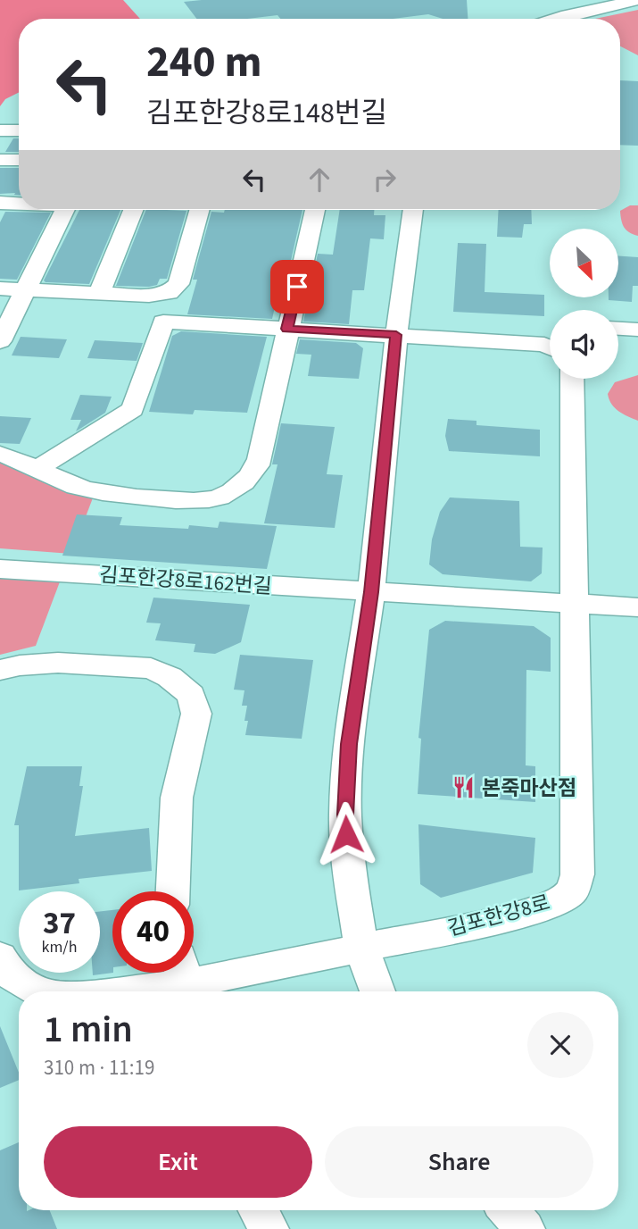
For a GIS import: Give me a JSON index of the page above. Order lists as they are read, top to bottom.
{
  "streets": {
    "street": ["김포한강8로162번길", "김포한강8로"]
  },
  "places": {
    "restaurant": ["본죽마산점"]
  },
  "north": "bottom right",
  "page": {
    "turn": ["240 m", "김포한강8로148번길"],
    "speed": "37 km/h",
    "limit": "40",
    "heading": ["1 min", "310 m · 11:19"],
    "buttons": ["Exit", "Share"]
  }
}
